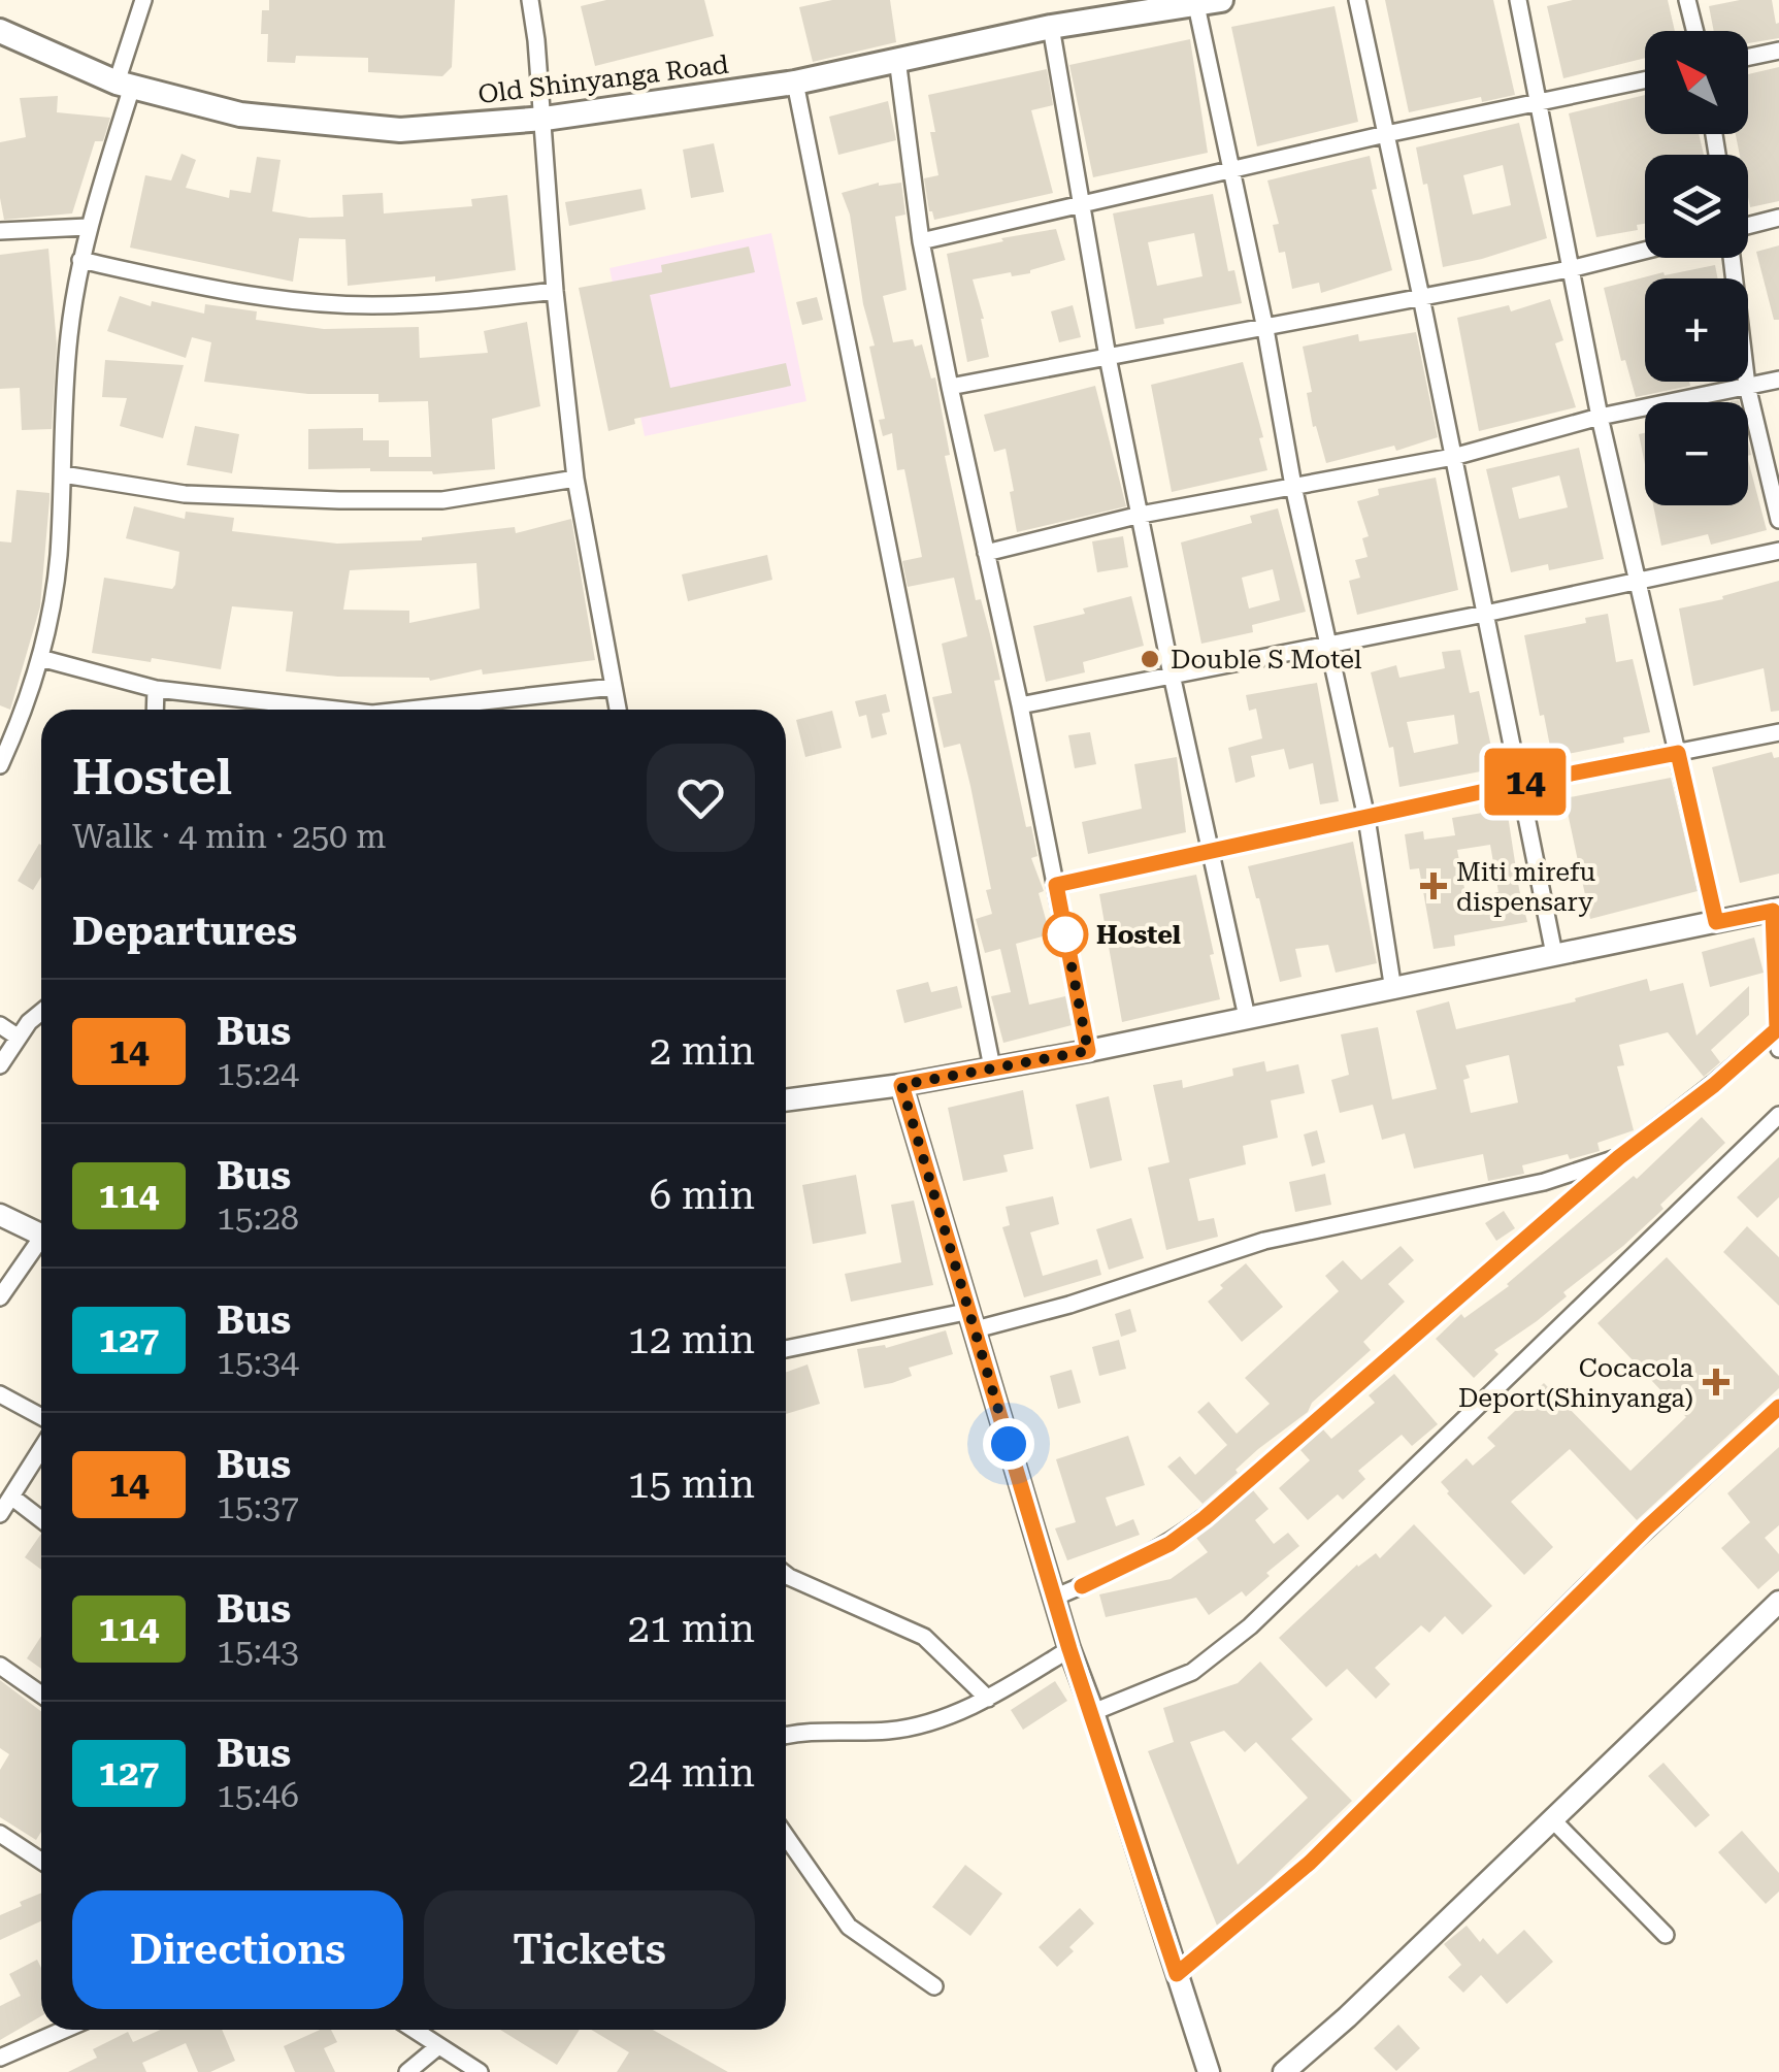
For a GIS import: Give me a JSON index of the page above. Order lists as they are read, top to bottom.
{
  "streets": {
    "main road": ["Old Shinyanga Road"]
  },
  "places": {
    "other": ["Double S Motel", "Hostel"],
    "health": ["Miti mirefu dispensary", "Cocacola Deport(Shinyanga)"]
  },
  "lines": ["bus line 14"],
  "north": "top left",
  "page": {
    "on_map": "14",
    "map_buttons": ["+", "−"],
    "heading": [
      ["Hostel", "Walk · 4 min · 250 m"],
      "Departures"
    ],
    "list": [
      {
        "mark": "14",
        "name": "Bus",
        "note": "15:24",
        "value": "2 min"
      },
      {
        "mark": "114",
        "name": "Bus",
        "note": "15:28",
        "value": "6 min"
      },
      {
        "mark": "127",
        "name": "Bus",
        "note": "15:34",
        "value": "12 min"
      },
      {
        "mark": "14",
        "name": "Bus",
        "note": "15:37",
        "value": "15 min"
      },
      {
        "mark": "114",
        "name": "Bus",
        "note": "15:43",
        "value": "21 min"
      },
      {
        "mark": "127",
        "name": "Bus",
        "note": "15:46",
        "value": "24 min"
      }
    ],
    "buttons": ["Directions", "Tickets"]
  }
}
